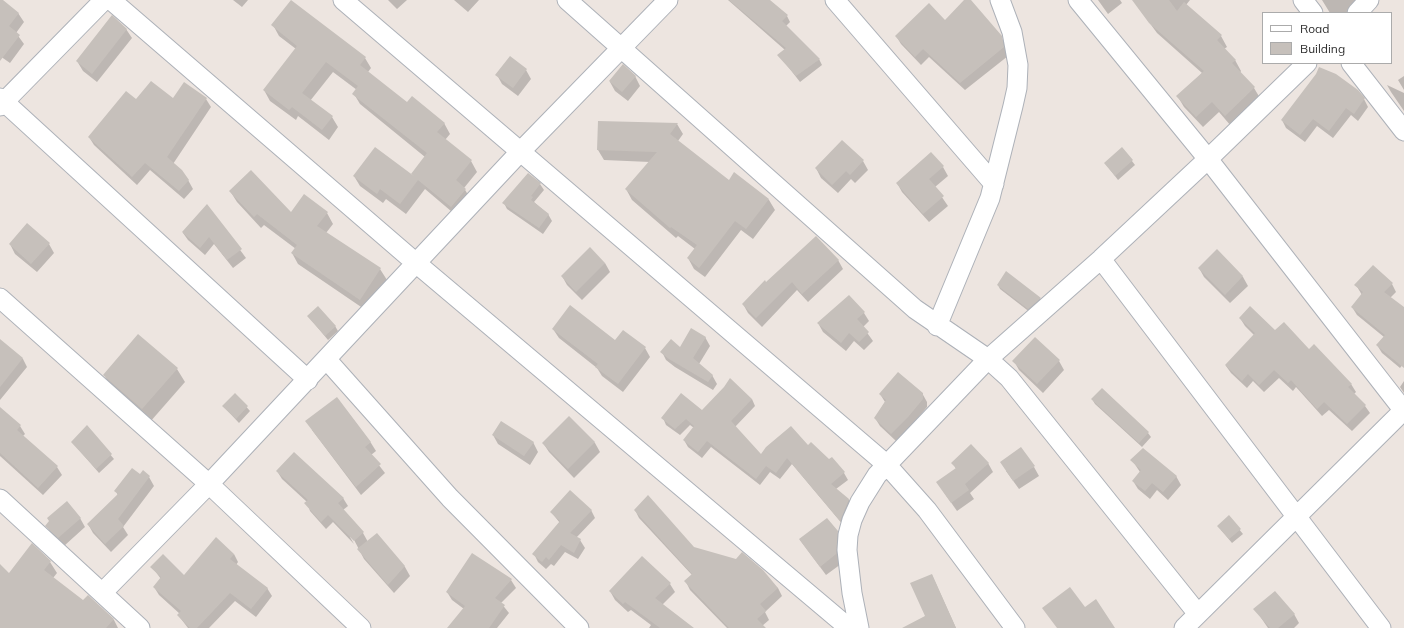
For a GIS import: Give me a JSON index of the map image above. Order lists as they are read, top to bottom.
{
  "legend": ["Road", "Building"]
}
